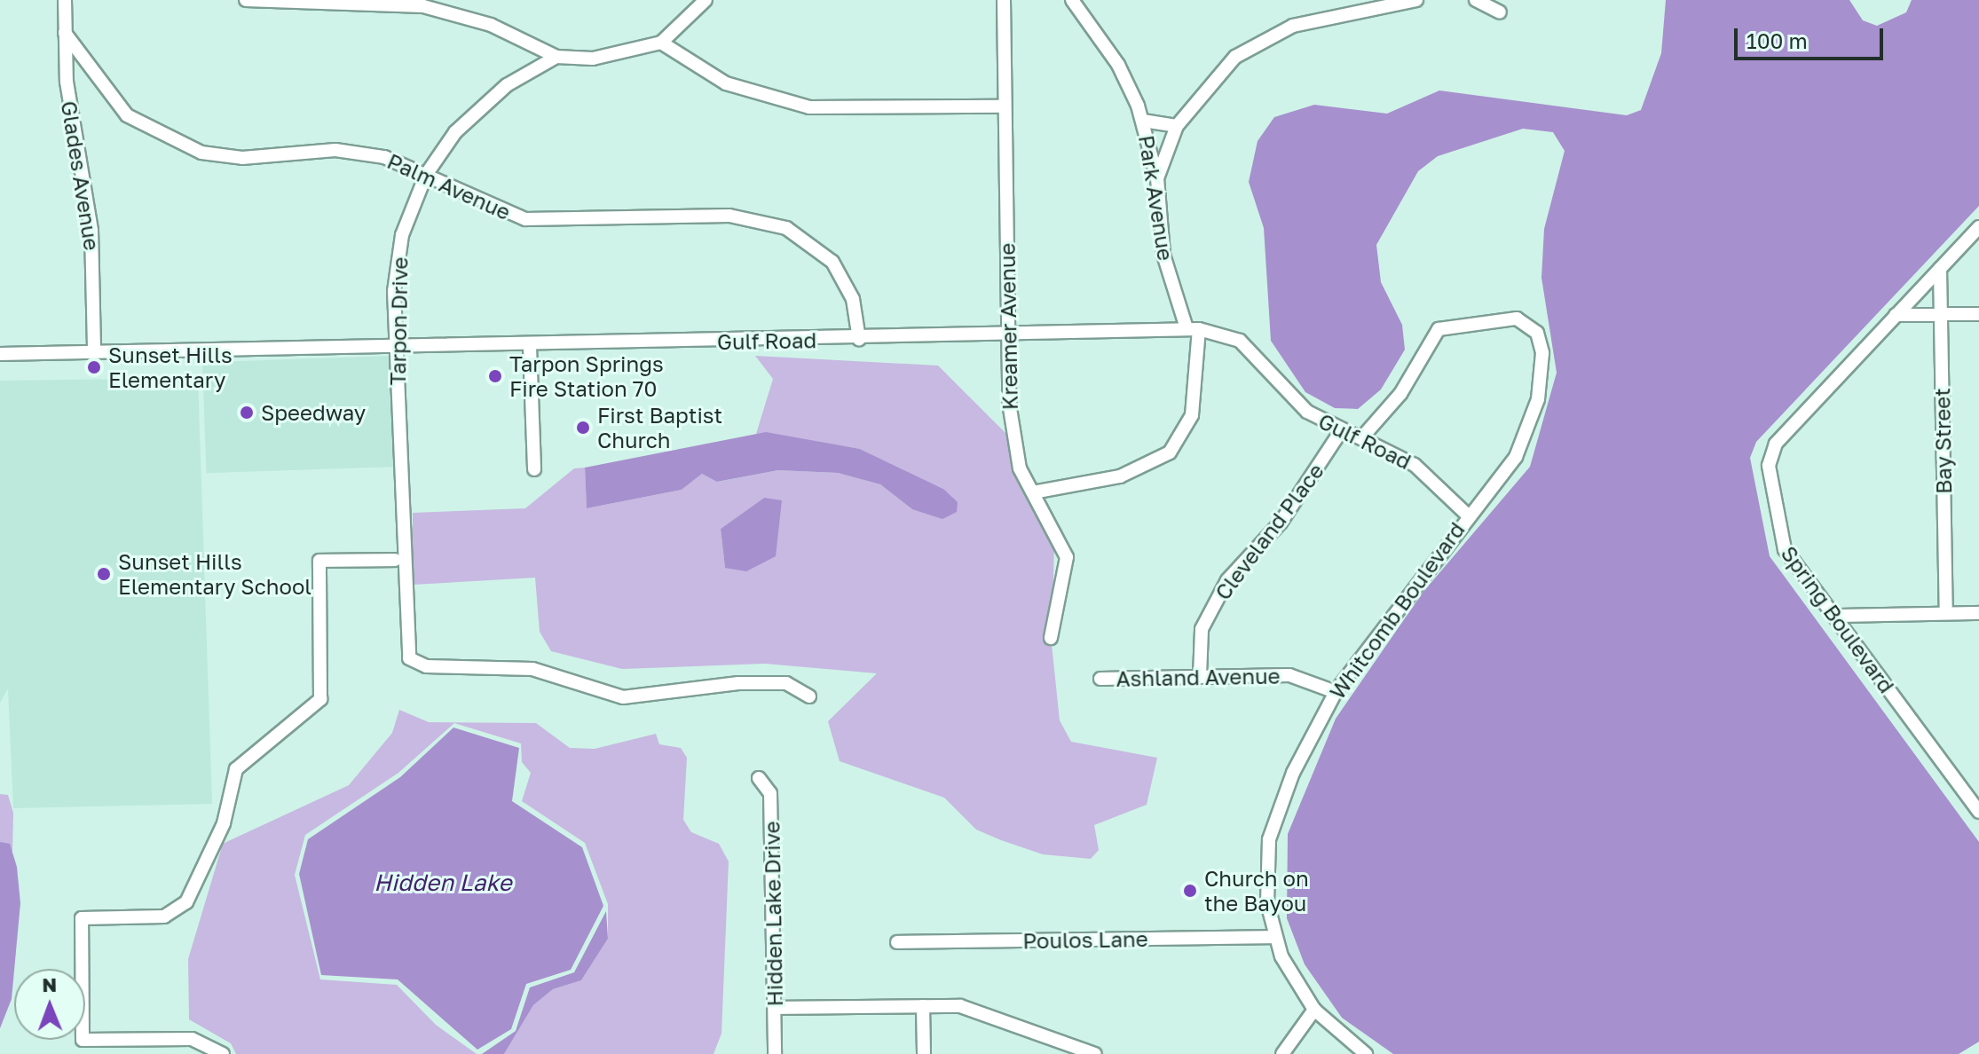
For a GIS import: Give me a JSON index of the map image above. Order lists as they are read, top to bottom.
{
  "streets": {
    "street": [
      "Glades Avenue",
      "Palm Avenue",
      "Park Avenue",
      "Tarpon Drive",
      "Kreamer Avenue",
      "Gulf Road",
      "Bay Street",
      "Cleveland Place",
      "Whitcomb Boulevard",
      "Spring Boulevard",
      "Ashland Avenue",
      "Hidden Lake Drive",
      "Poulos Lane"
    ]
  },
  "crossings": [
    ["Glades Avenue", "Palm Avenue"],
    ["Glades Avenue", "Gulf Road"],
    ["Palm Avenue", "Tarpon Drive"],
    ["Palm Avenue", "Gulf Road"],
    ["Park Avenue", "Kreamer Avenue"],
    ["Park Avenue", "Gulf Road"],
    ["Tarpon Drive", "Gulf Road"],
    ["Kreamer Avenue", "Gulf Road"],
    ["Gulf Road", "Cleveland Place"],
    ["Gulf Road", "Whitcomb Boulevard"],
    ["Bay Street", "Spring Boulevard"],
    ["Cleveland Place", "Ashland Avenue"],
    ["Whitcomb Boulevard", "Ashland Avenue"],
    ["Whitcomb Boulevard", "Poulos Lane"]
  ],
  "water": ["Hidden Lake"],
  "places": [
    "Sunset Hills Elementary",
    "Tarpon Springs Fire Station 70",
    "Speedway",
    "First Baptist Church",
    "Sunset Hills Elementary School",
    "Church on the Bayou"
  ],
  "scale_bar": "100 m",
  "north": "top"
}
